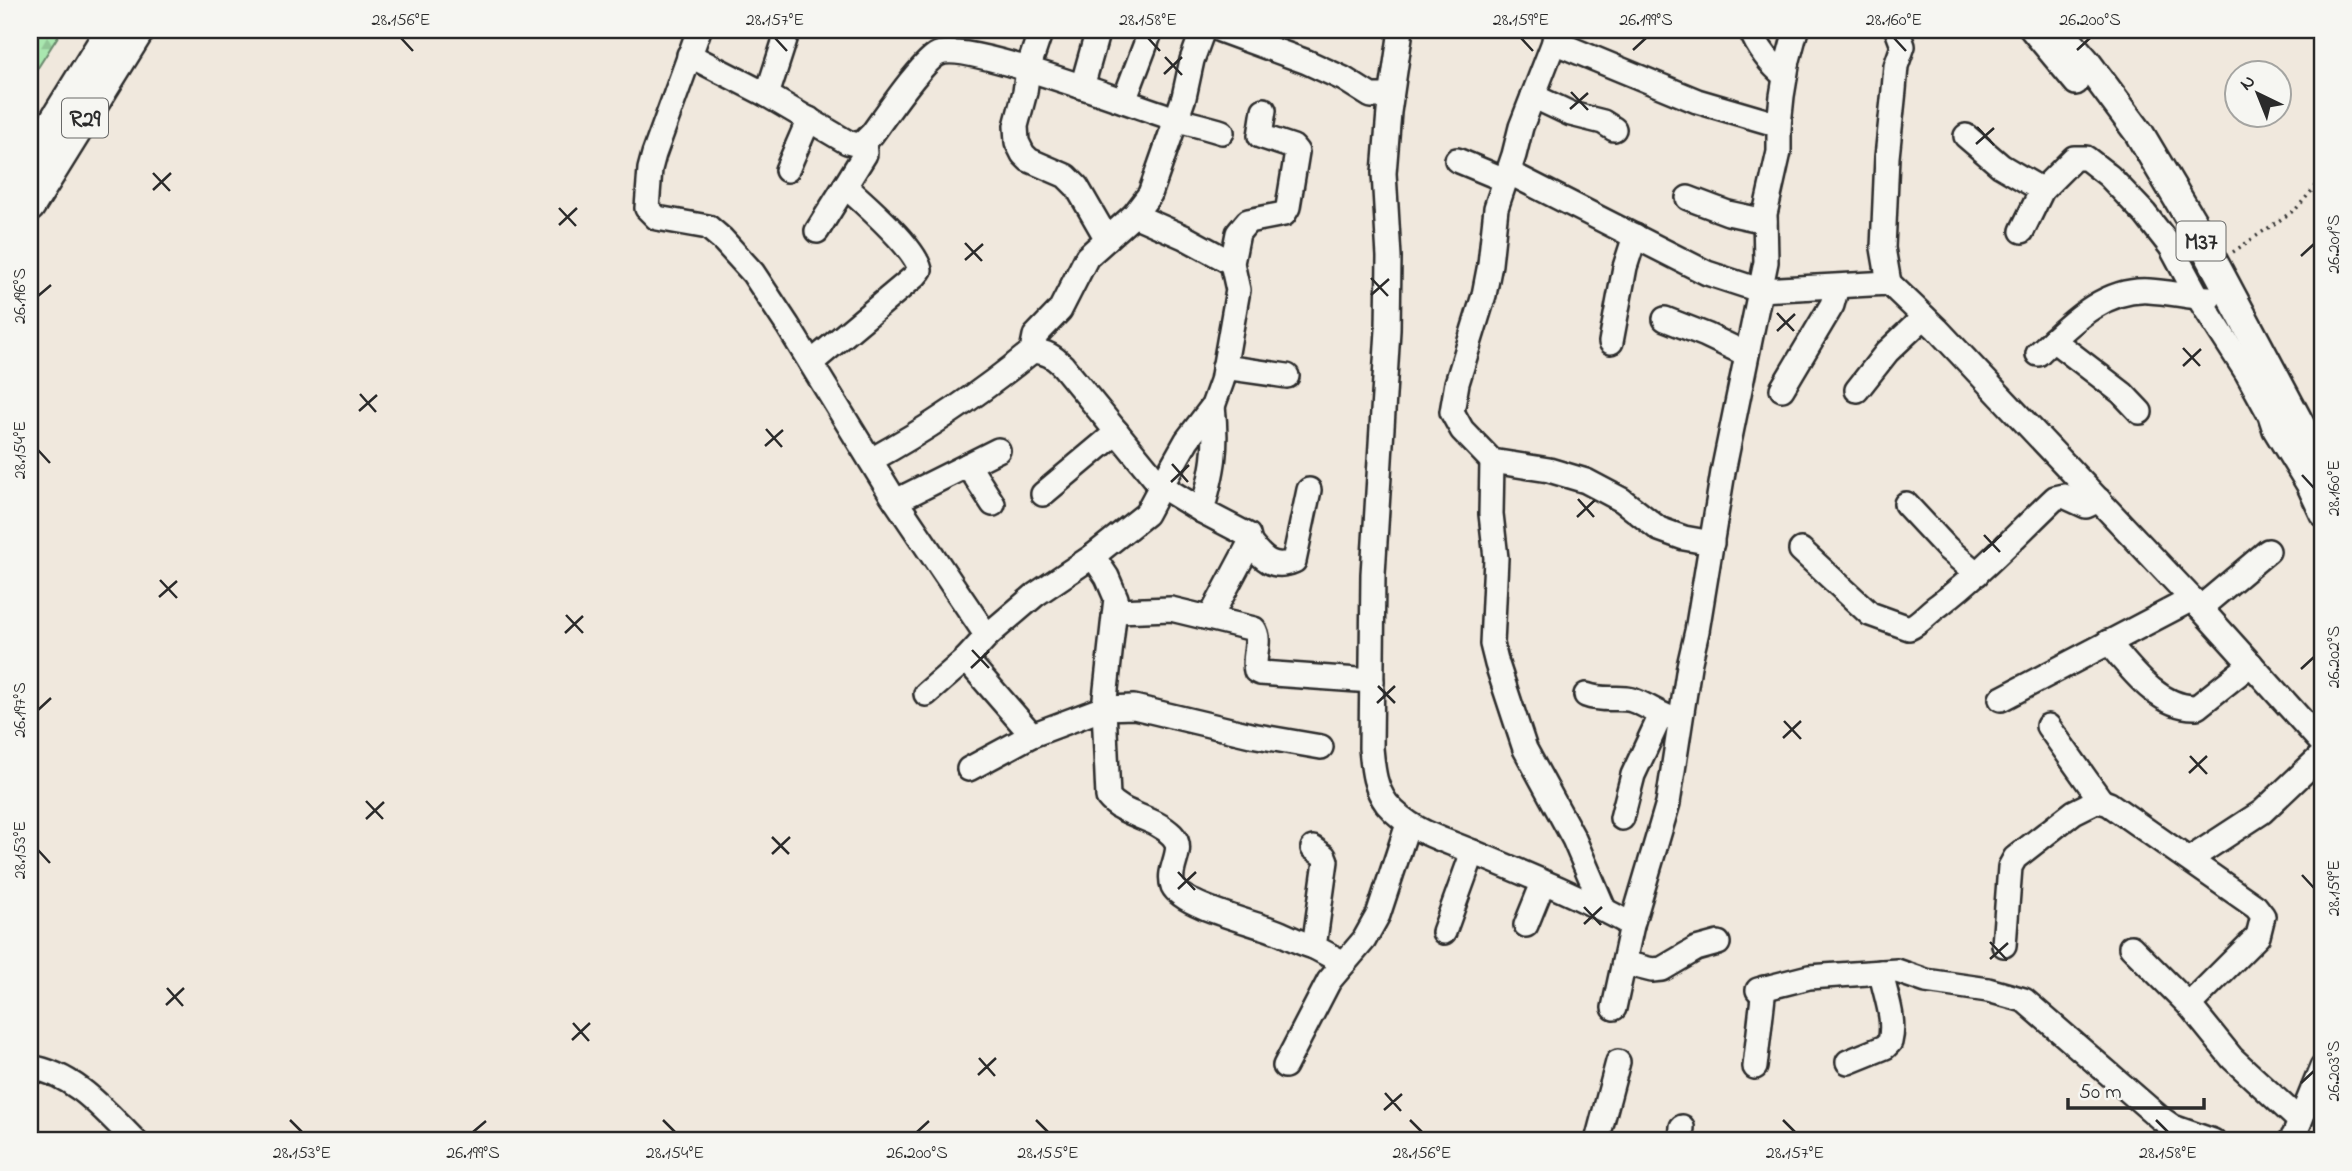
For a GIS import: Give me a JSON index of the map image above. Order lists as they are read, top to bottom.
{
  "streets": {
    "main road": ["R29", "M37"]
  },
  "scale_bar": "50 m",
  "north": "top left",
  "coordinates": [
    "28.156°E",
    "28.157°E",
    "28.158°E",
    "28.159°E",
    "26.199°S",
    "28.160°E",
    "26.200°S",
    "26.201°S",
    "26.196°S",
    "28.154°E",
    "26.202°S",
    "26.197°S",
    "28.153°E",
    "26.203°S",
    "28.155°E"
  ]
}
